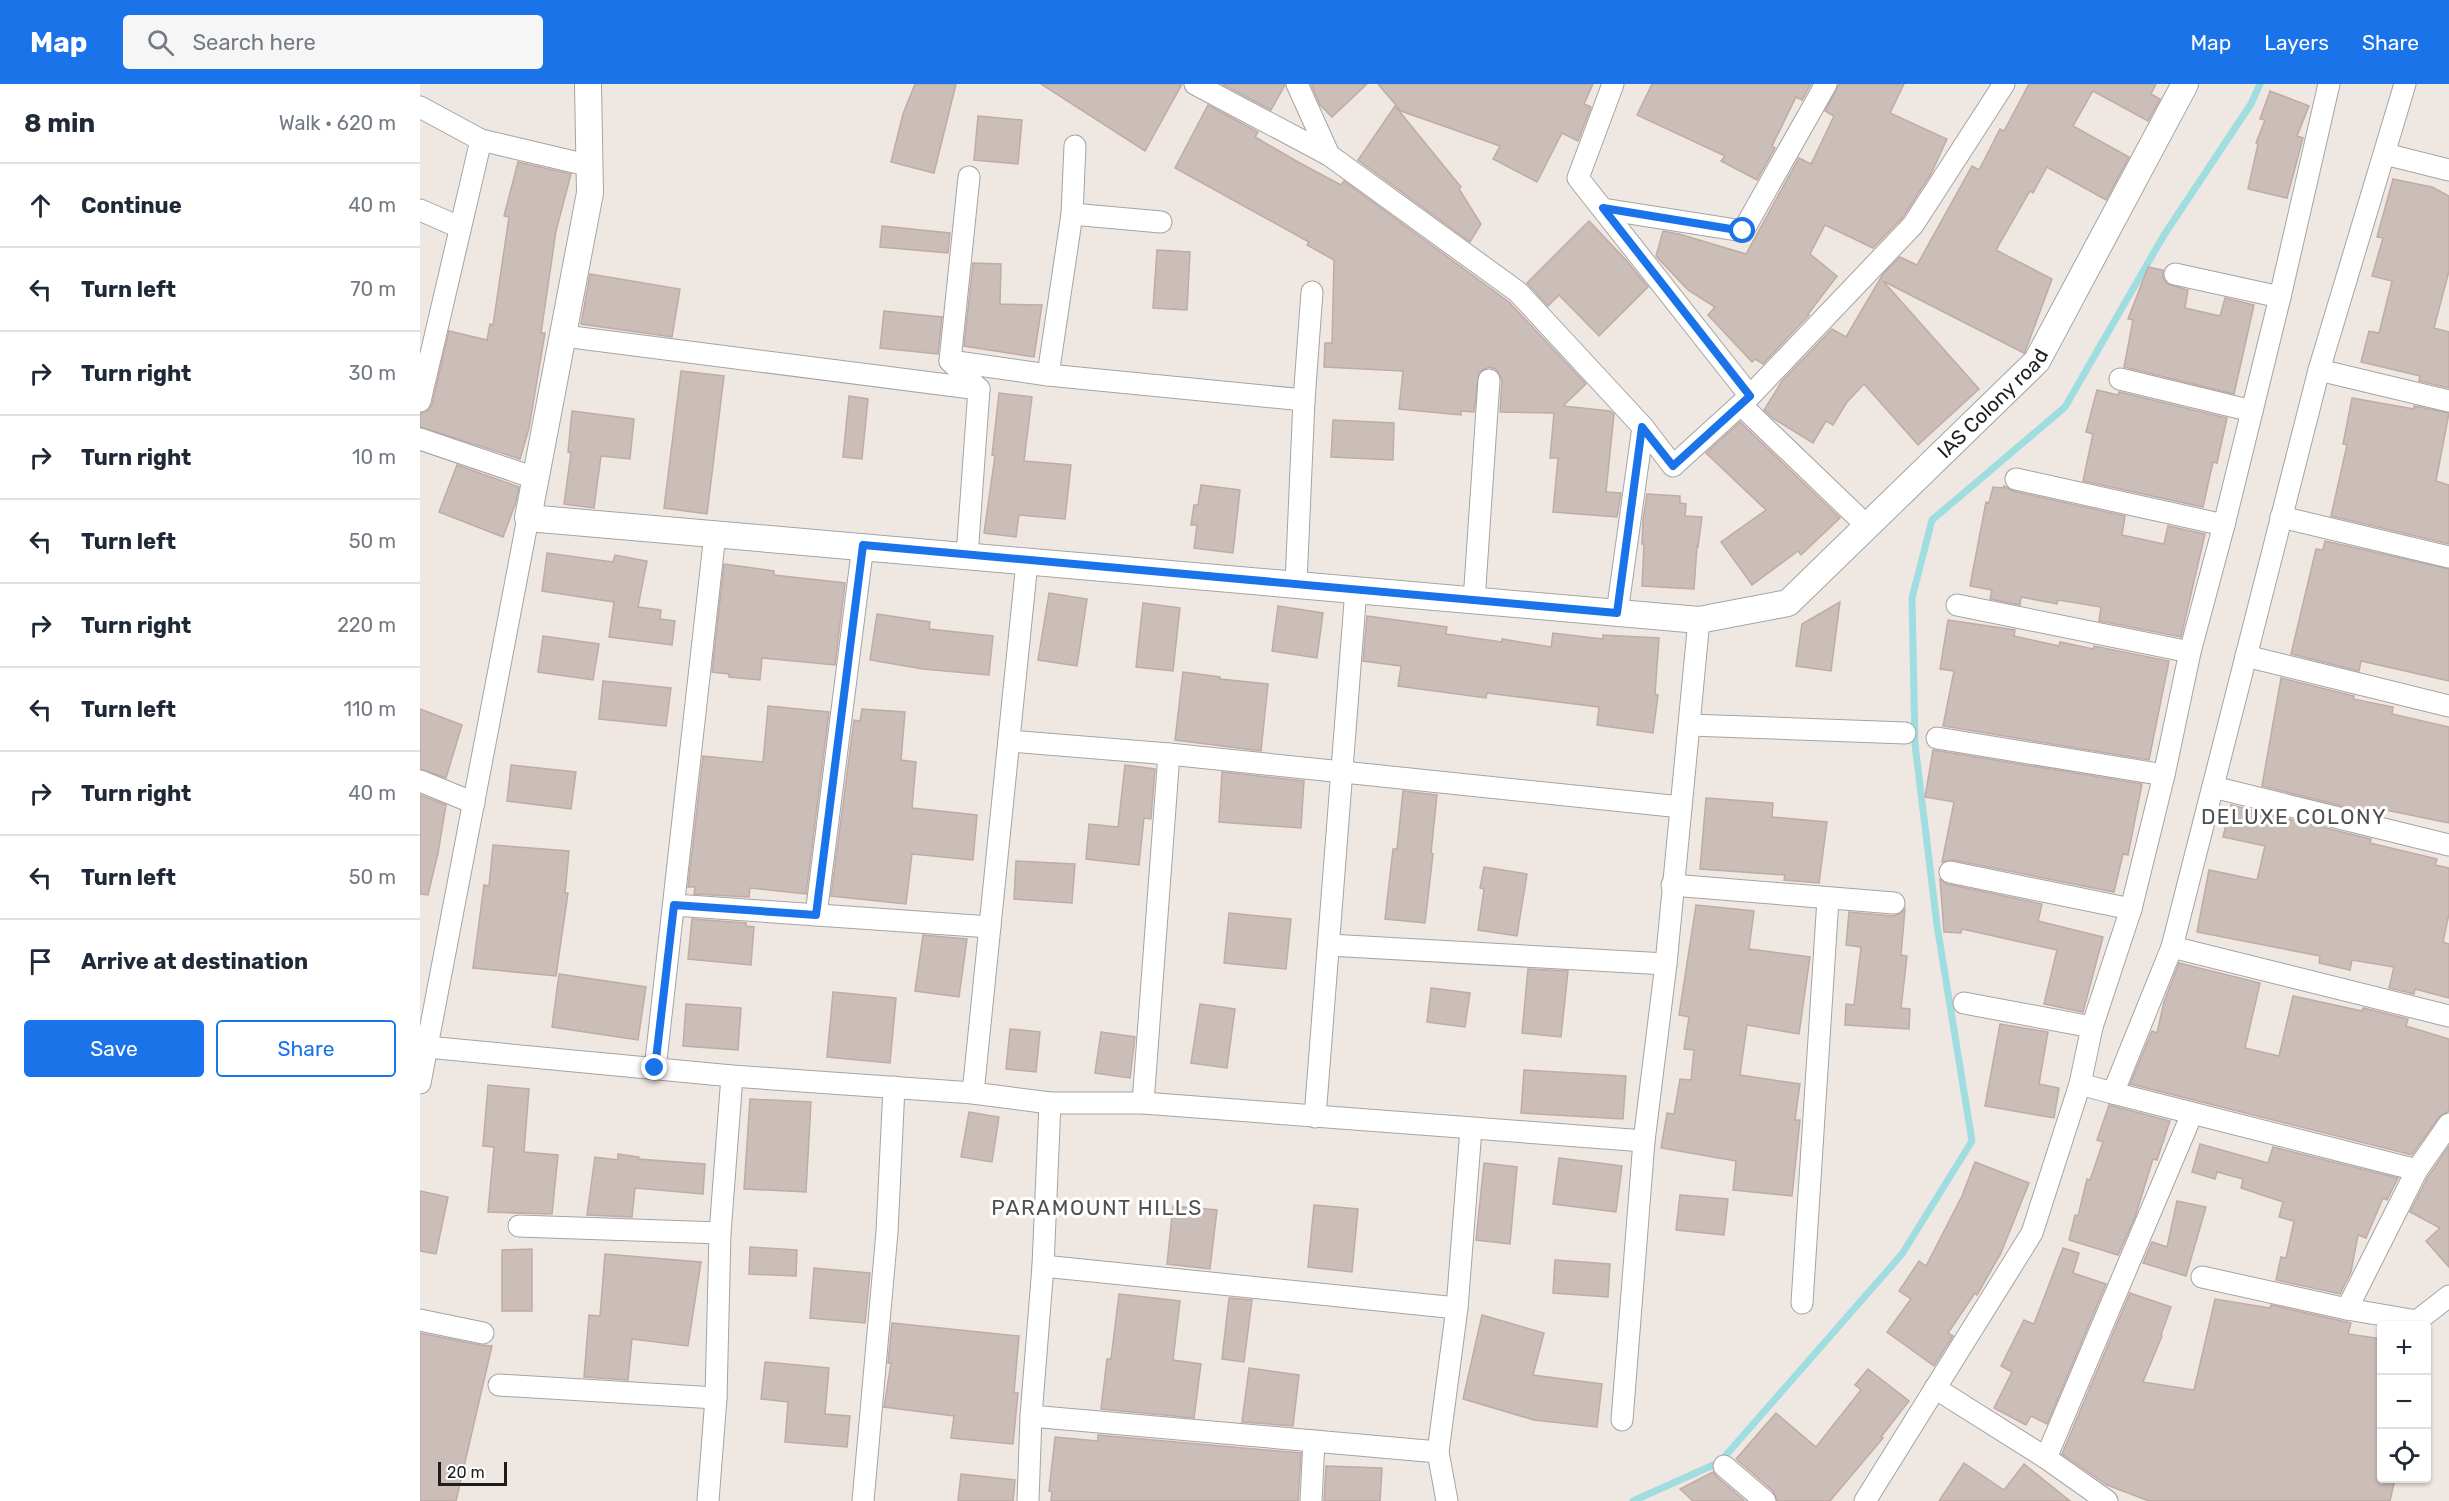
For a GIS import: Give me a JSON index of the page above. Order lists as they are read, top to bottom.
{
  "streets": {
    "street": ["IAS Colony road"]
  },
  "districts": ["DELUXE COLONY", "PARAMOUNT HILLS"],
  "scale_bar": "20 m",
  "page": {
    "header": "Map",
    "search": "Search here",
    "nav": ["Map", "Layers", "Share"],
    "heading": ["8 min", "Walk · 620 m"],
    "list": [
      ["Continue", "40 m"],
      ["Turn left", "70 m"],
      ["Turn right", "30 m"],
      ["Turn right", "10 m"],
      ["Turn left", "50 m"],
      ["Turn right", "220 m"],
      ["Turn left", "110 m"],
      ["Turn right", "40 m"],
      ["Turn left", "50 m"],
      "Arrive at destination"
    ],
    "buttons": ["Save", "Share"],
    "map_buttons": ["+", "−"],
    "scale": "20 m"
  }
}
